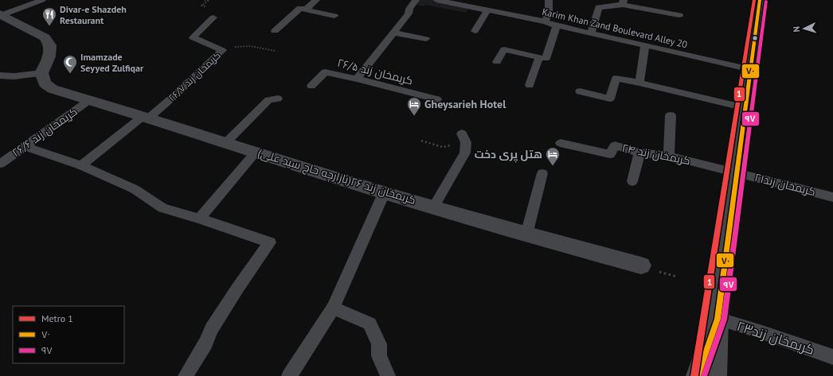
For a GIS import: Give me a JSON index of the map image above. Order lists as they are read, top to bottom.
{
  "streets": {
    "street": ["کریمخان زند ۲۶(بازارچه حاج سید علی)"],
    "lane": [
      "Karim Khan Zand Boulevard Alley 20",
      "کریمخان زند ۲۶/۵",
      "کریمخان زند ۲۶/۷",
      "کریمخان زند ۲۶/۶",
      "کریمخان زند ۲۴",
      "کریمخان زند۲۱",
      "کریمخان زند۲۳"
    ]
  },
  "crossings": [
    ["کریمخان زند ۲۶/۷", "کریمخان زند ۲۶(بازارچه حاج سید علی)"],
    ["کریمخان زند ۲۶/۶", "کریمخان زند ۲۶(بازارچه حاج سید علی)"],
    ["کریمخان زند ۲۴", "کریمخان زند۲۱"]
  ],
  "places": {
    "restaurant": ["Divar-e Shazdeh Restaurant"],
    "mosque": ["Imamzade Seyyed Zulfiqar"],
    "hotel": ["Gheysarieh Hotel", "هتل پری دخت"]
  },
  "lines": ["metro line 1", "transit line ۷۰", "transit line ۹۷"],
  "legend": ["Metro 1", "۷۰", "۹۷"],
  "north": "left"
}
